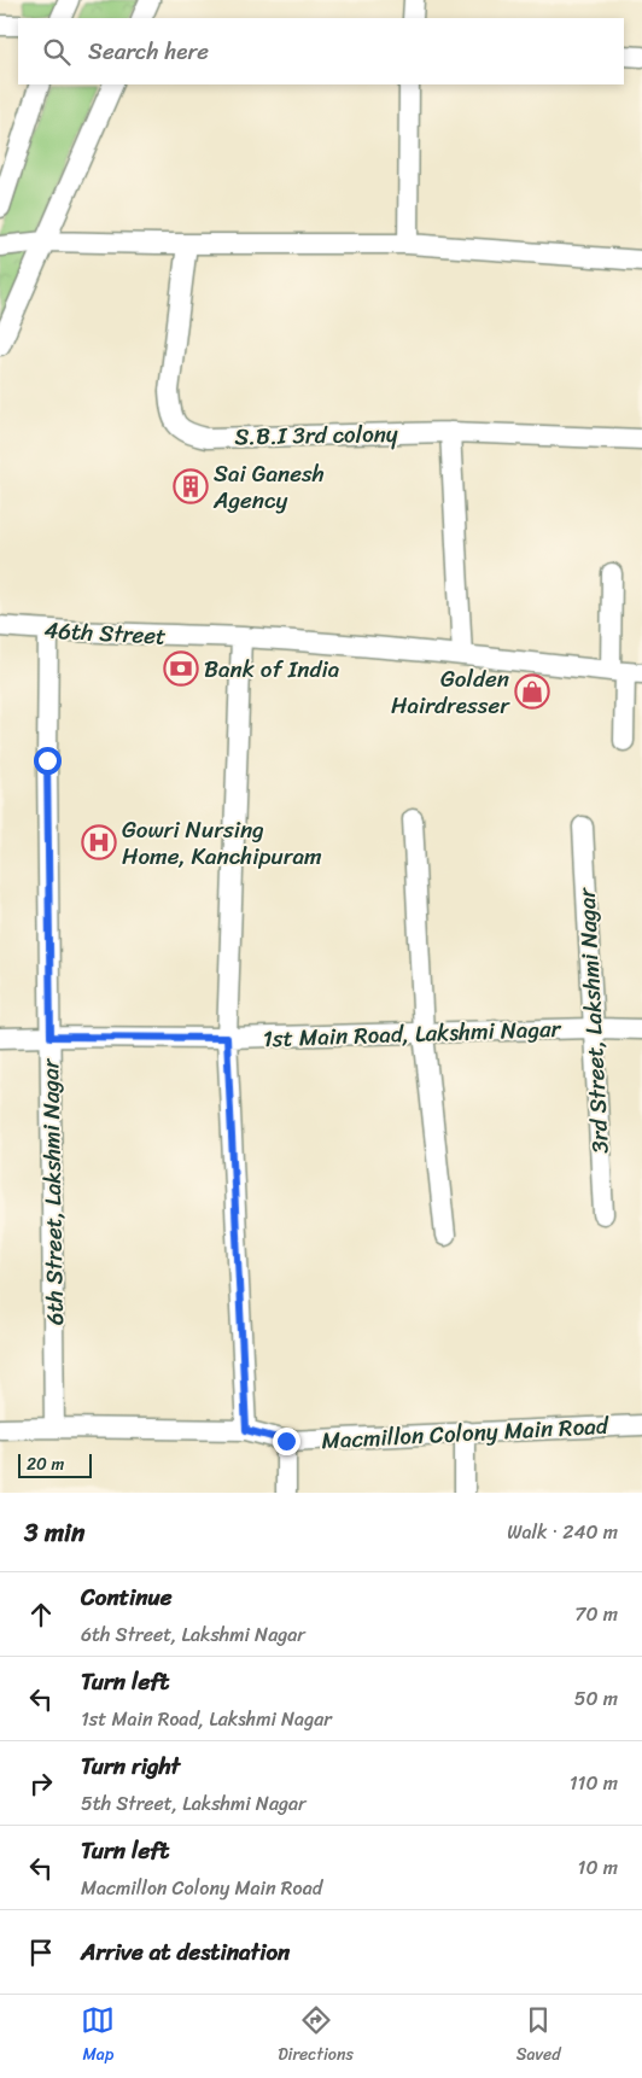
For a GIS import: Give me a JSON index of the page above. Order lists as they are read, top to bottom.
{
  "streets": {
    "street": [
      "S.B.I 3rd colony",
      "46th Street",
      "3rd Street, Lakshmi Nagar",
      "1st Main Road, Lakshmi Nagar",
      "6th Street, Lakshmi Nagar",
      "Macmillon Colony Main Road"
    ]
  },
  "crossings": [
    ["46th Street", "6th Street, Lakshmi Nagar"],
    ["3rd Street, Lakshmi Nagar", "1st Main Road, Lakshmi Nagar"],
    ["1st Main Road, Lakshmi Nagar", "6th Street, Lakshmi Nagar"],
    ["6th Street, Lakshmi Nagar", "Macmillon Colony Main Road"]
  ],
  "places": {
    "building": ["Sai Ganesh Agency"],
    "bank": ["Bank of India"],
    "shop": ["Golden Hairdresser"],
    "hospital": ["Gowri Nursing Home, Kanchipuram"]
  },
  "scale_bar": "20 m",
  "page": {
    "search": "Search here",
    "scale": "20 m",
    "heading": ["3 min", "Walk · 240 m"],
    "list": [
      ["Continue", "6th Street, Lakshmi Nagar", "70 m"],
      ["Turn left", "1st Main Road, Lakshmi Nagar", "50 m"],
      ["Turn right", "5th Street, Lakshmi Nagar", "110 m"],
      ["Turn left", "Macmillon Colony Main Road", "10 m"],
      "Arrive at destination"
    ],
    "nav": ["Map", "Directions", "Saved"]
  }
}
